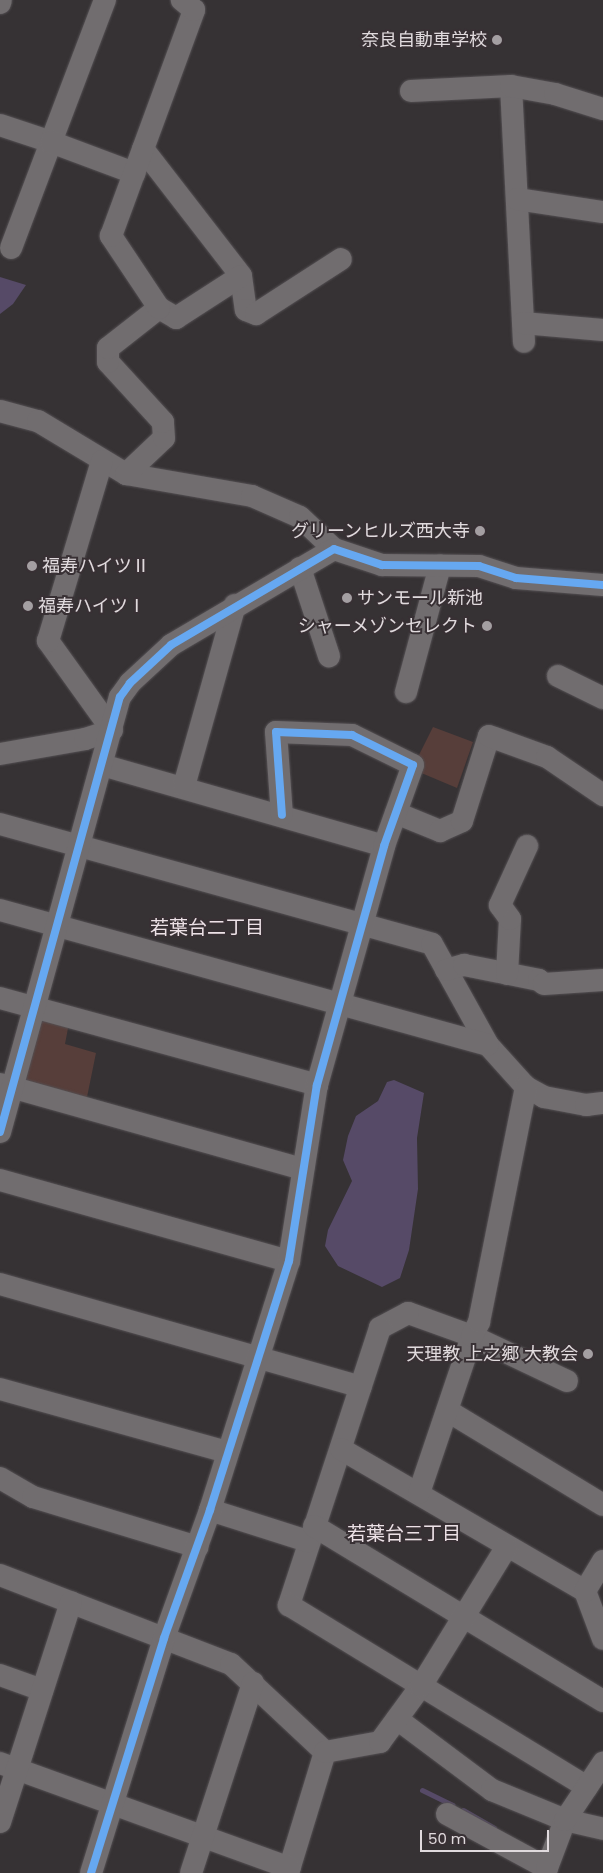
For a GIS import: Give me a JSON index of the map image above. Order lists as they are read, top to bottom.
{
  "districts": ["若葉台二丁目", "若葉台三丁目"],
  "places": [
    "奈良自動車学校",
    "グリーンヒルズ西大寺",
    "福寿ハイツⅡ",
    "サンモール新池",
    "福寿ハイツⅠ",
    "シャーメゾンセレクト",
    "天理教 上之郷 大教会"
  ],
  "scale_bar": "50 m"
}
